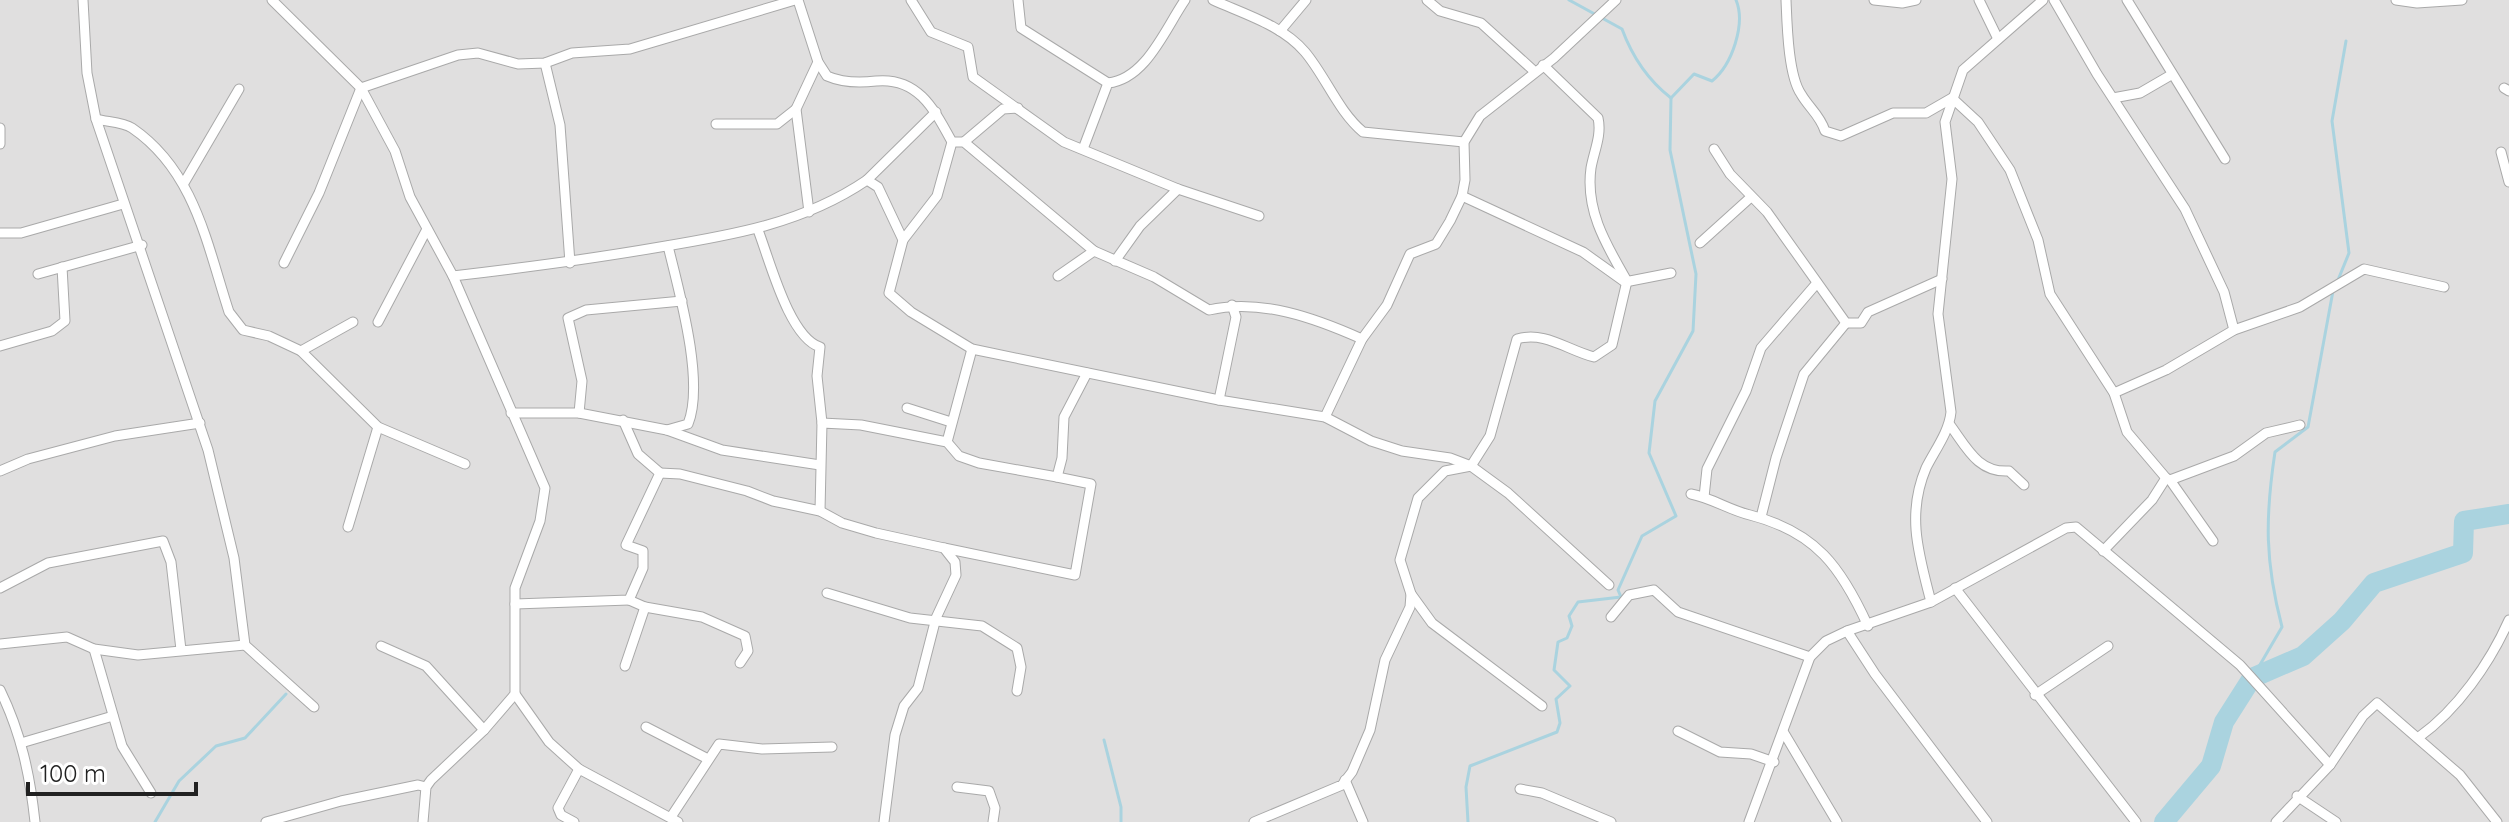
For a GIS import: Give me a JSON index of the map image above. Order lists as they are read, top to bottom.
{
  "scale_bar": "100 m"
}
